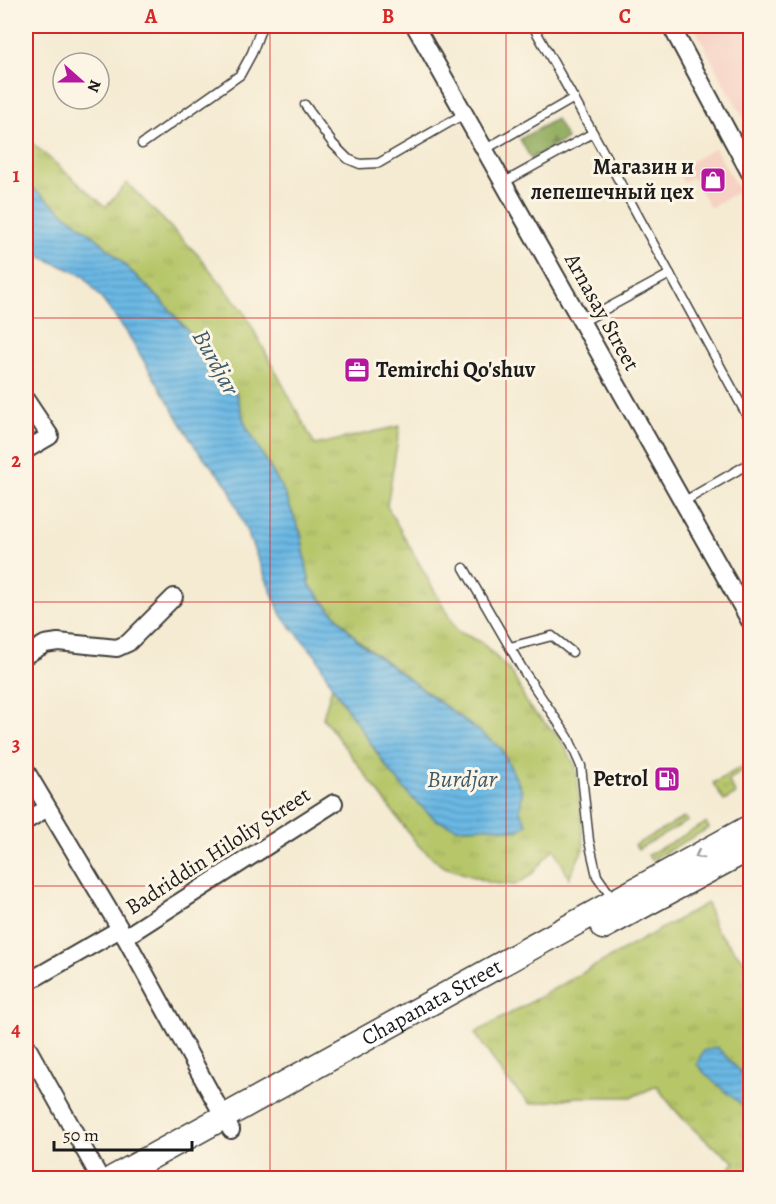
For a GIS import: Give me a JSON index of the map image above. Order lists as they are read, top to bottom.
{
  "streets": {
    "main road": ["Chapanata Street"],
    "street": ["Arnasay Street", "Badriddin Hiloliy Street"]
  },
  "water": ["Burdjar"],
  "places": {
    "shop": ["Магазин и лепешечный цех"],
    "office": ["Temirchi Qo'shuv"],
    "fuel station": ["Petrol"]
  },
  "scale_bar": "50 m",
  "north": "right",
  "grid": {
    "columns": ["A", "B", "C"],
    "rows": [
      "1",
      "2",
      "3",
      "4"
    ]
  }
}
